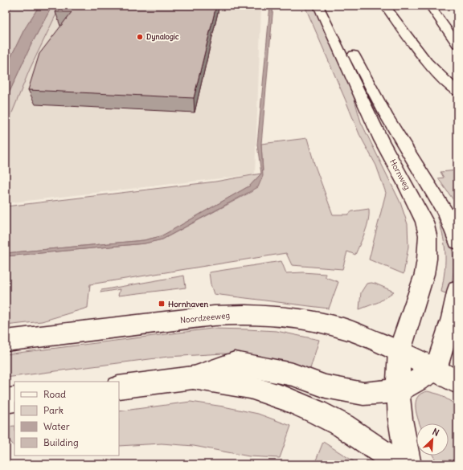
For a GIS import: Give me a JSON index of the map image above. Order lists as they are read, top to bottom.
{
  "streets": {
    "street": ["Hornweg", "Noordzeeweg"]
  },
  "crossings": [
    ["Hornweg", "Noordzeeweg"]
  ],
  "places": {
    "other": ["Dynalogic"],
    "transit": ["Hornhaven"]
  },
  "legend": [
    "Road",
    "Park",
    "Water",
    "Building"
  ],
  "north": "top right"
}
